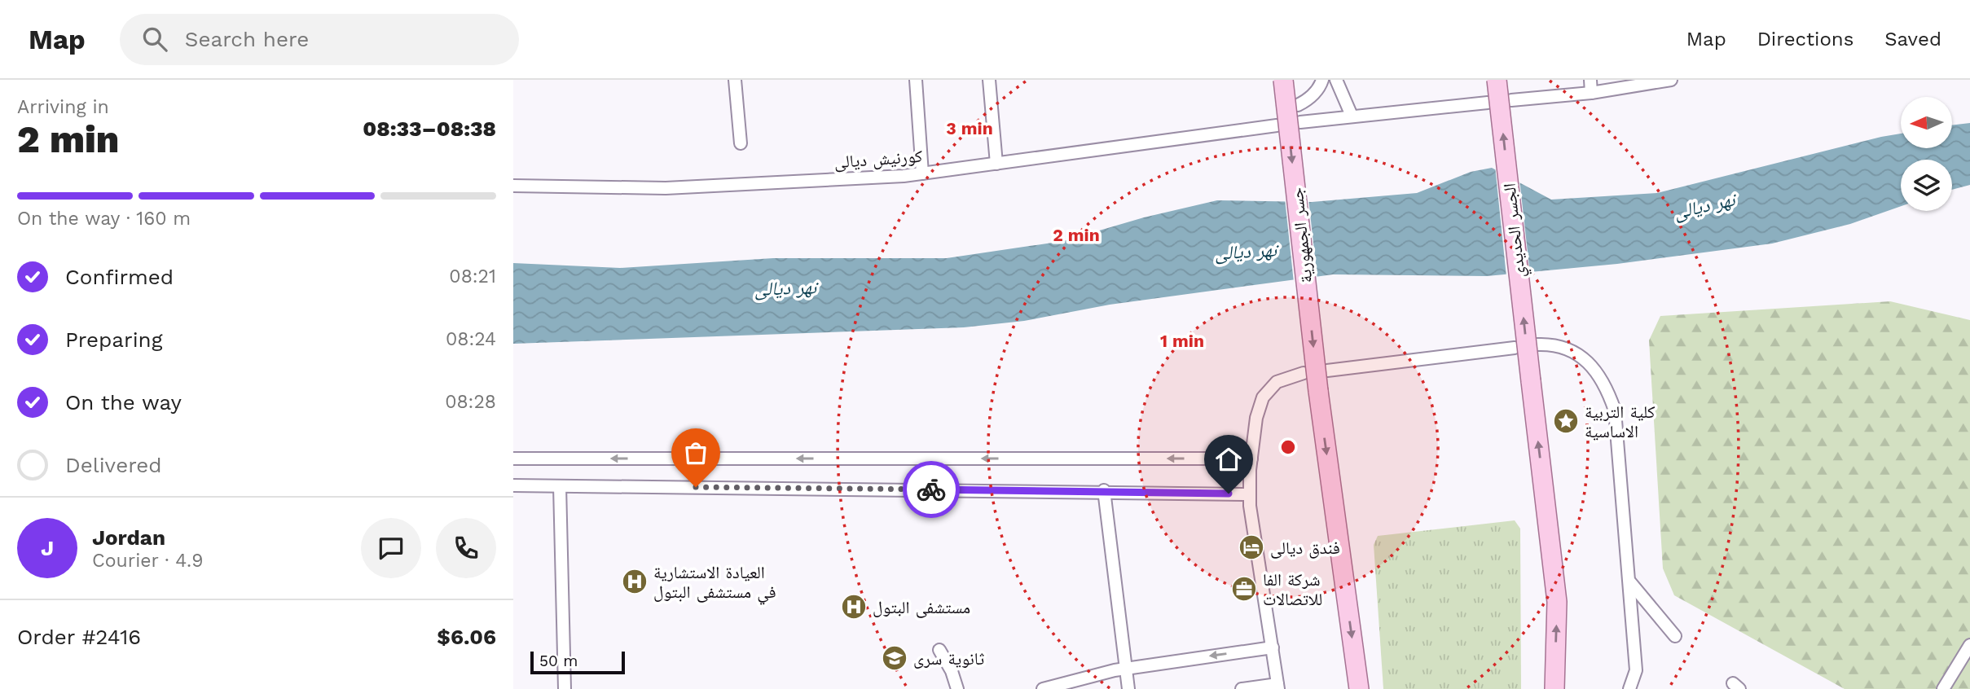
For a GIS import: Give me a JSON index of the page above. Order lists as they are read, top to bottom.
{
  "streets": {
    "main road": ["الجسر الحديدي", "جسر الجمهورية"],
    "street": ["كورنيش ديالى"]
  },
  "one_way": ["الجسر الحديدي", "جسر الجمهورية"],
  "water": ["نهر ديالى"],
  "places": {
    "place": ["كلية التربية الاساسية"],
    "hotel": ["فندق ديالى"],
    "hospital": ["العيادة الاستشارية في مستشفى البتول", "مستشفى البتول"],
    "office": ["شركة الفا للاتصالات"],
    "school or university": ["ثانوية سرى"]
  },
  "scale_bar": "50 m",
  "north": "left",
  "page": {
    "header": "Map",
    "search": "Search here",
    "nav": ["Map", "Directions", "Saved"],
    "heading": ["2 min", "Arriving in", "08:33–08:38"],
    "panel": [
      "Jordan",
      "Courier · 4.9",
      "Order #2416",
      "$6.06"
    ],
    "bar": "On the way · 160 m",
    "list": [
      ["Confirmed", "08:21"],
      ["Preparing", "08:24"],
      ["On the way", "08:28"],
      "Delivered"
    ],
    "round": "J",
    "scale": "50 m"
  },
  "rings": ["3 min", "2 min", "1 min"]
}
